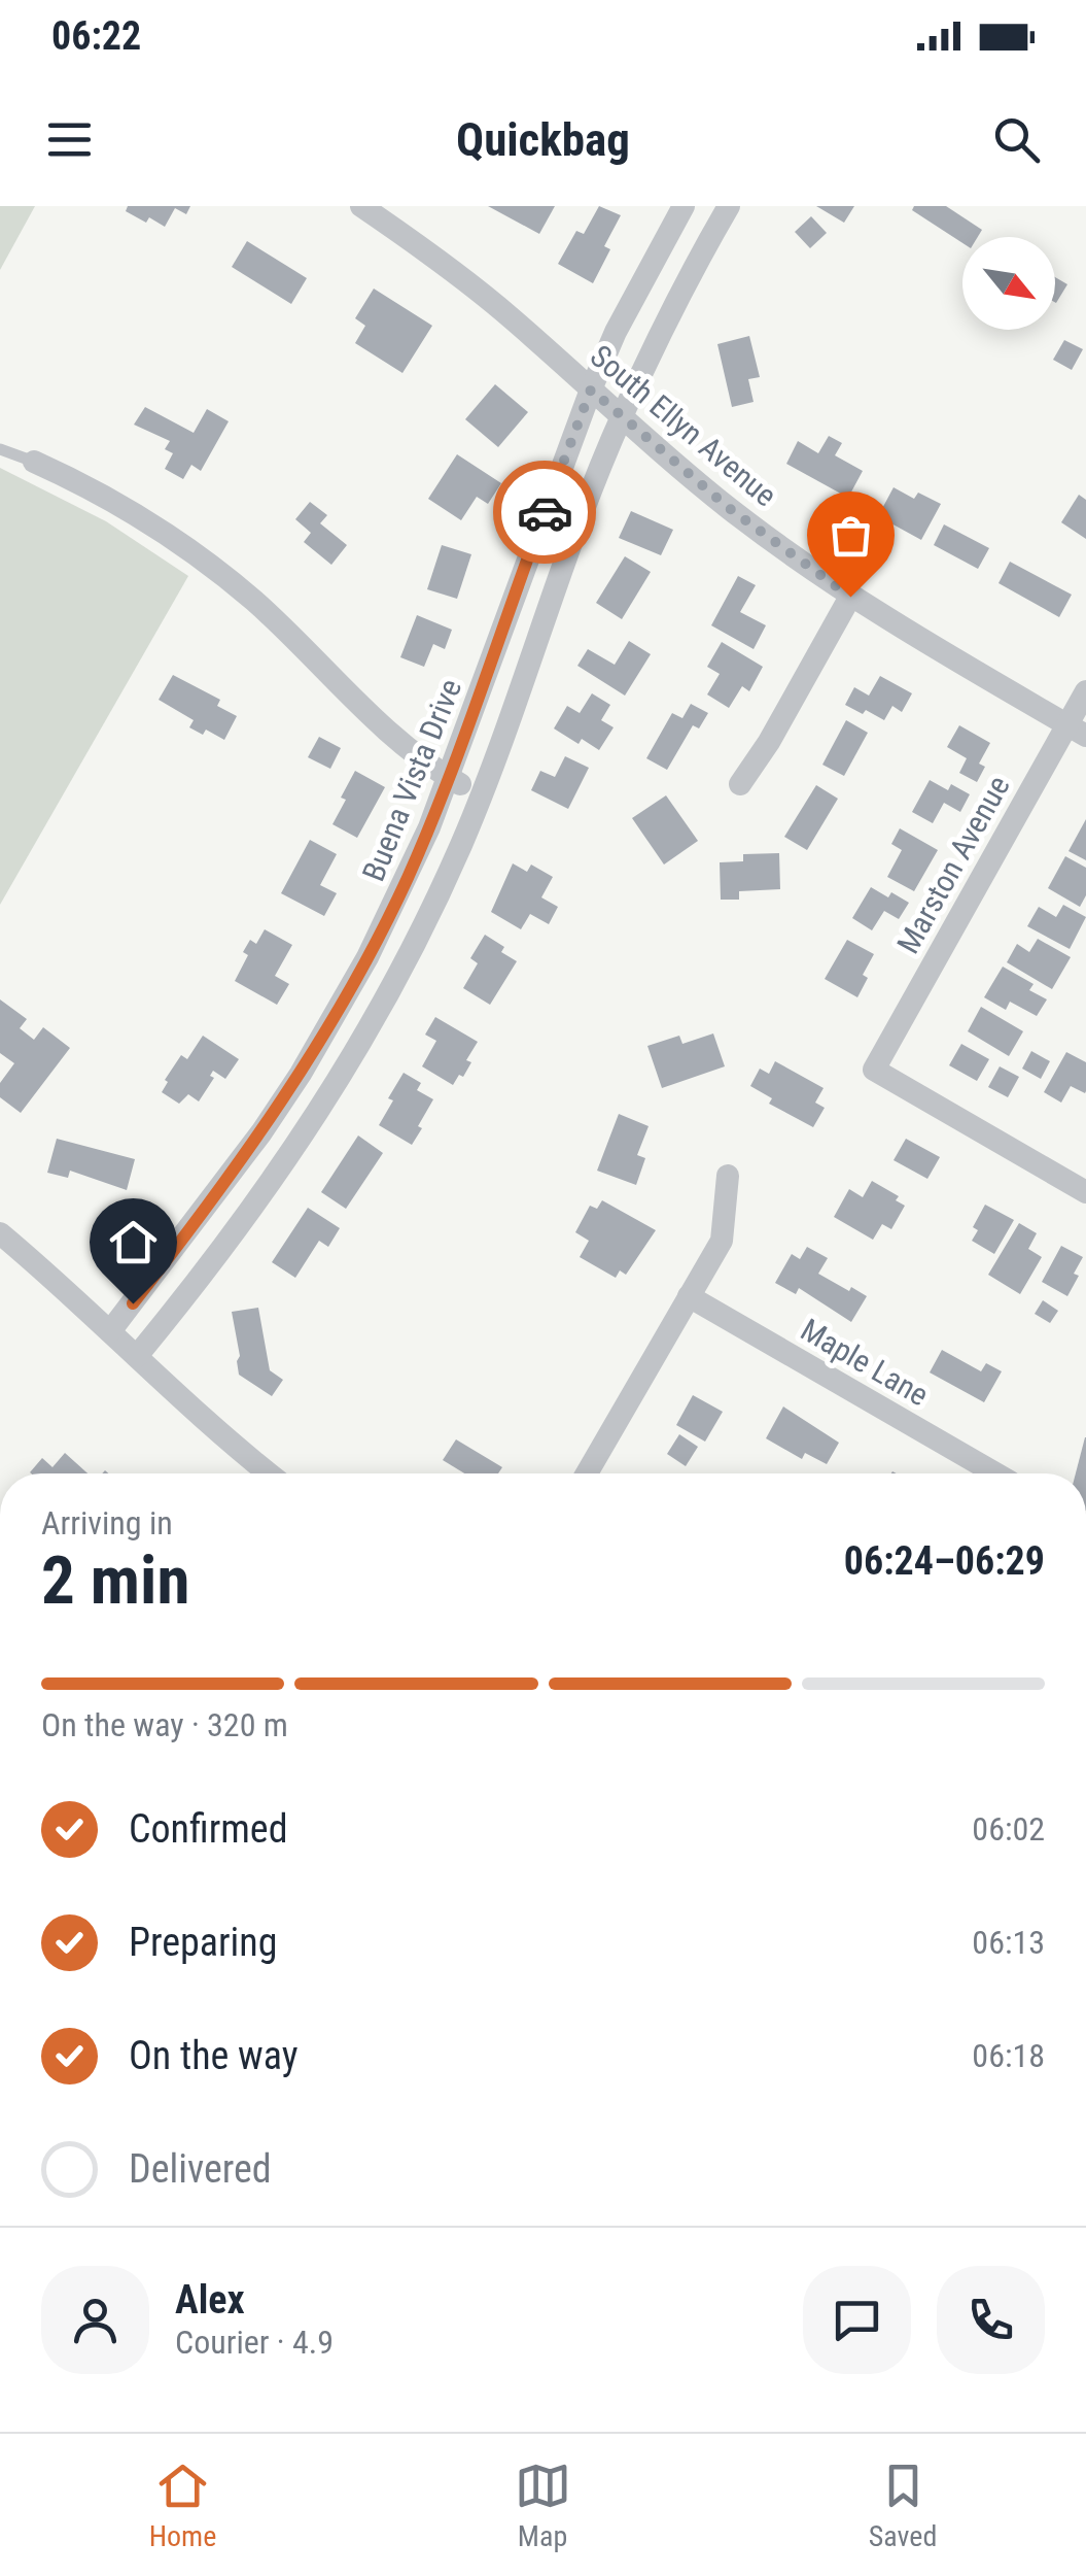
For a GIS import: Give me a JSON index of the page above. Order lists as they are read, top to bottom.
{
  "streets": {
    "street": [
      "South Ellyn Avenue",
      "Buena Vista Drive",
      "Marston Avenue",
      "Maple Lane"
    ]
  },
  "crossings": [
    ["South Ellyn Avenue", "Buena Vista Drive"],
    ["South Ellyn Avenue", "Marston Avenue"]
  ],
  "north": "bottom right",
  "page": {
    "status": "06:22",
    "header": "Quickbag",
    "heading": ["2 min", "Arriving in", "06:24–06:29"],
    "panel": ["Alex", "Courier · 4.9"],
    "bar": "On the way · 320 m",
    "list": [
      ["Confirmed", "06:02"],
      ["Preparing", "06:13"],
      ["On the way", "06:18"],
      "Delivered"
    ],
    "tabs": ["Home", "Map", "Saved"]
  }
}
